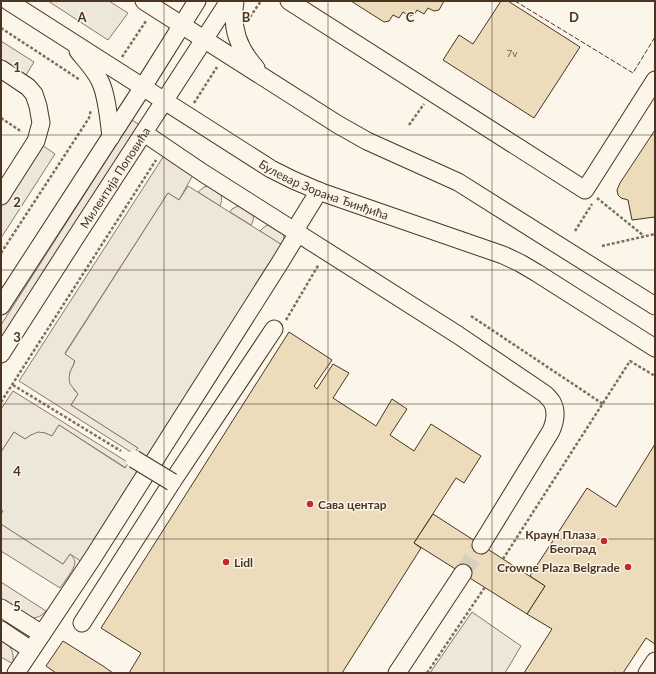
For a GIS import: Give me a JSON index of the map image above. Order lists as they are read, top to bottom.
{
  "streets": {
    "street": ["Милентија Поповића", "Булевар Зорана Ђинђића"]
  },
  "crossings": [
    ["Милентија Поповића", "Булевар Зорана Ђинђића"]
  ],
  "places": [
    "Сава центар",
    "Краун Плаза Београд",
    "Lidl",
    "Crowne Plaza Belgrade"
  ],
  "house_numbers": ["7v"],
  "grid": {
    "columns": [
      "A",
      "B",
      "C",
      "D"
    ],
    "rows": [
      "1",
      "2",
      "3",
      "4",
      "5"
    ]
  }
}
